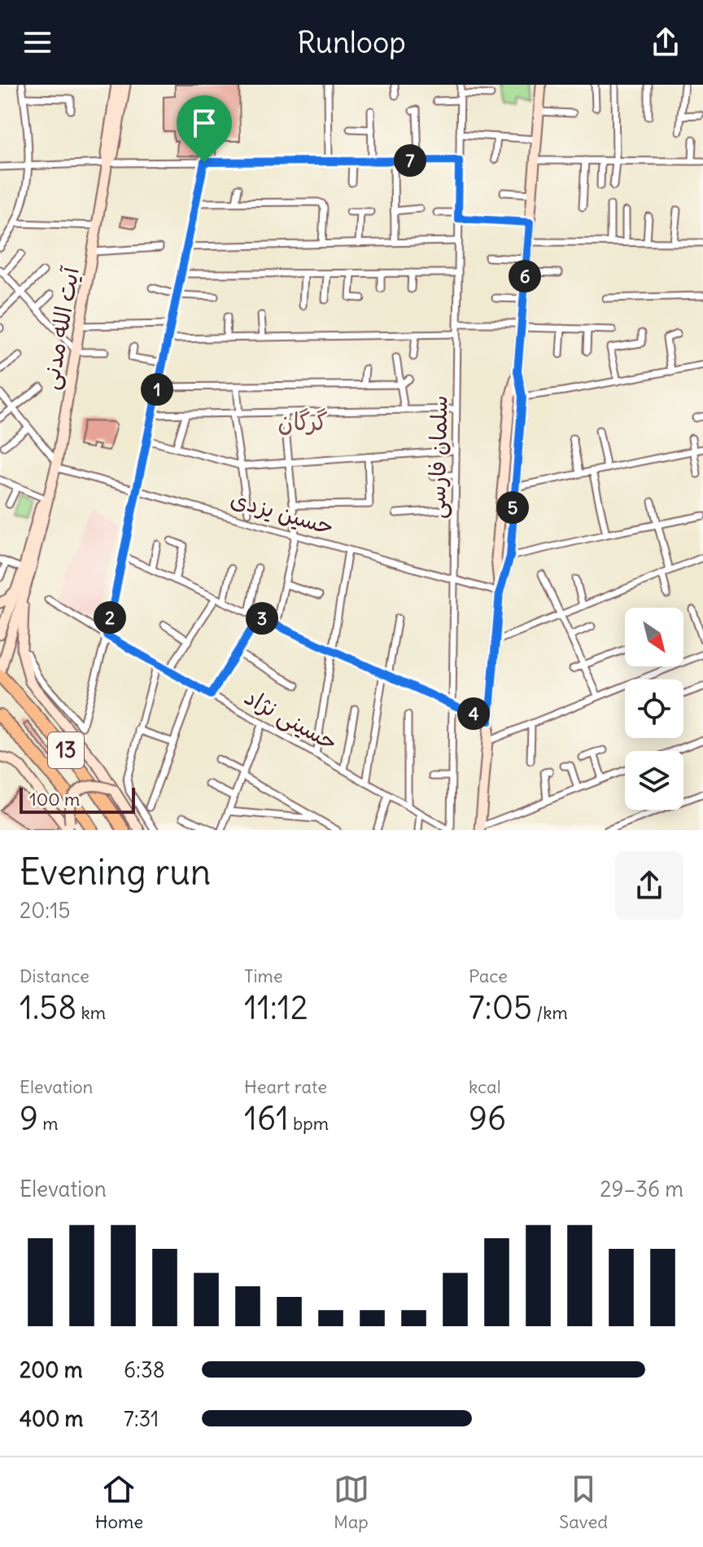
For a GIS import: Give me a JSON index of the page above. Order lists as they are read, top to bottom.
{
  "streets": {
    "highway": ["13"],
    "main road": ["آیت الله مدنی"],
    "street": ["سلمان فارسی", "حسین یزدی", "حسینی نژاد"]
  },
  "crossings": [
    ["آیت الله مدنی", "حسین یزدی"],
    ["آیت الله مدنی", "13"],
    ["سلمان فارسی", "حسین یزدی"],
    ["سلمان فارسی", "حسینی نژاد"]
  ],
  "districts": ["گرگان"],
  "scale_bar": "100 m",
  "north": "bottom right",
  "page": {
    "header": "Runloop",
    "pins": [
      "7",
      "6",
      "1",
      "5",
      "2",
      "3",
      "4"
    ],
    "scale": "100 m",
    "heading": ["Evening run", "20:15"],
    "stats": [
      ["Distance", "1.58 km"],
      ["Time", "11:12"],
      ["Pace", "7:05 /km"],
      ["Elevation", "9 m"],
      ["Heart rate", "161 bpm"],
      ["kcal", "96"]
    ],
    "chart": ["Elevation", "29–36 m"],
    "list": [
      {
        "name": "200 m",
        "note": "6:38"
      },
      {
        "name": "400 m",
        "note": "7:31"
      }
    ],
    "tabs": ["Home", "Map", "Saved"]
  }
}
